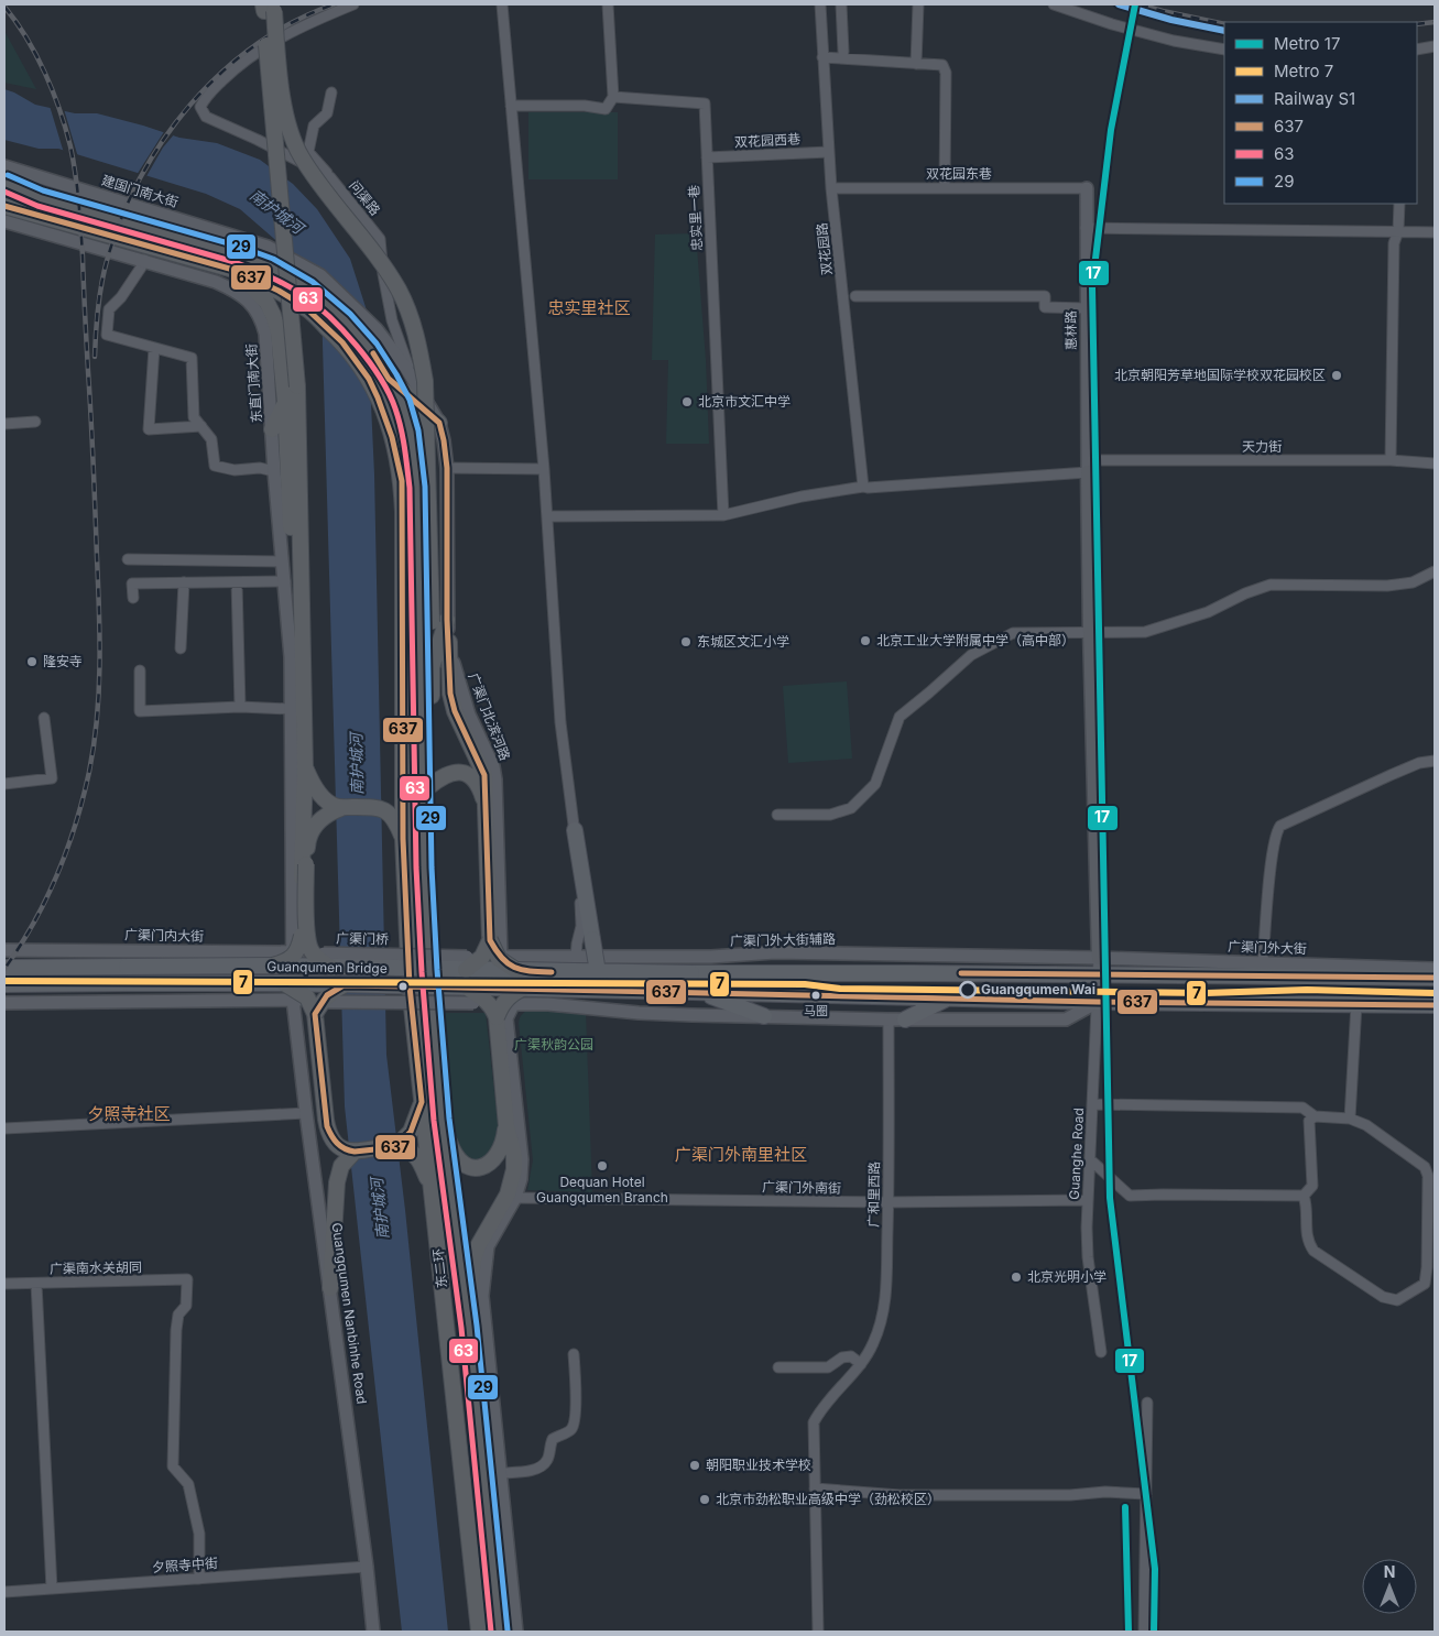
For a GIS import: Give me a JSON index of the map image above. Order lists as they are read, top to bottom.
{
  "streets": {
    "highway": ["东二环"],
    "main road": ["Guanqumen Bridge"],
    "street": [
      "双花园西巷",
      "双花园东巷",
      "建国门南大街",
      "问渠路",
      "忠实里一巷",
      "双花园路",
      "惠林路",
      "东直门南大街",
      "天力街",
      "广渠门北滨河路",
      "广渠门内大街",
      "广渠门桥",
      "广渠门外大街辅路",
      "广渠门外大街",
      "Guanghe Road",
      "广渠门外南街",
      "广和里西路",
      "广渠南水关胡同",
      "Guangqumen Nanbinhe Road",
      "夕照寺中街"
    ]
  },
  "crossings": [
    ["双花园西巷", "忠实里一巷"],
    ["双花园西巷", "双花园路"],
    ["双花园东巷", "双花园路"],
    ["双花园东巷", "惠林路"],
    ["建国门南大街", "广渠门北滨河路"],
    ["问渠路", "广渠门北滨河路"],
    ["忠实里一巷", "天力街"],
    ["双花园路", "天力街"],
    ["惠林路", "天力街"],
    ["广渠门北滨河路", "广渠门外大街辅路"],
    ["广渠门内大街", "广渠门桥"],
    ["广渠门内大街", "Guangqumen Nanbinhe Road"],
    ["广渠门桥", "广渠门外大街辅路"],
    ["广渠门桥", "Guanqumen Bridge"],
    ["广渠门外大街辅路", "广渠门外大街"],
    ["广渠门外大街辅路", "Guanqumen Bridge"],
    ["广渠门外大街辅路", "Guanghe Road"],
    ["广渠门外大街", "Guanghe Road"],
    ["Guanqumen Bridge", "Guanghe Road"],
    ["Guanghe Road", "广渠门外南街"],
    ["广渠门外南街", "广和里西路"],
    ["广渠南水关胡同", "夕照寺中街"],
    ["Guangqumen Nanbinhe Road", "夕照寺中街"]
  ],
  "districts": ["忠实里社区", "夕照寺社区", "广渠门外南里社区"],
  "water": ["南护城河"],
  "parks": ["广渠秋韵公园"],
  "places": [
    "北京朝阳芳草地国际学校双花园校区",
    "北京市文汇中学",
    "北京工业大学附属中学（高中部）",
    "东城区文汇小学",
    "隆安寺",
    "Guangqumen Wai",
    "马圈",
    "Dequan Hotel Guangqumen Branch",
    "北京光明小学",
    "朝阳职业技术学校",
    "北京市劲松职业高级中学（劲松校区）"
  ],
  "lines": [
    "metro line 17",
    "rail line S1",
    "transit line 29",
    "transit line 63",
    "transit line 637",
    "metro line 7"
  ],
  "legend": [
    "Metro 17",
    "Metro 7",
    "Railway S1",
    "637",
    "63",
    "29"
  ],
  "north": "top"
}
